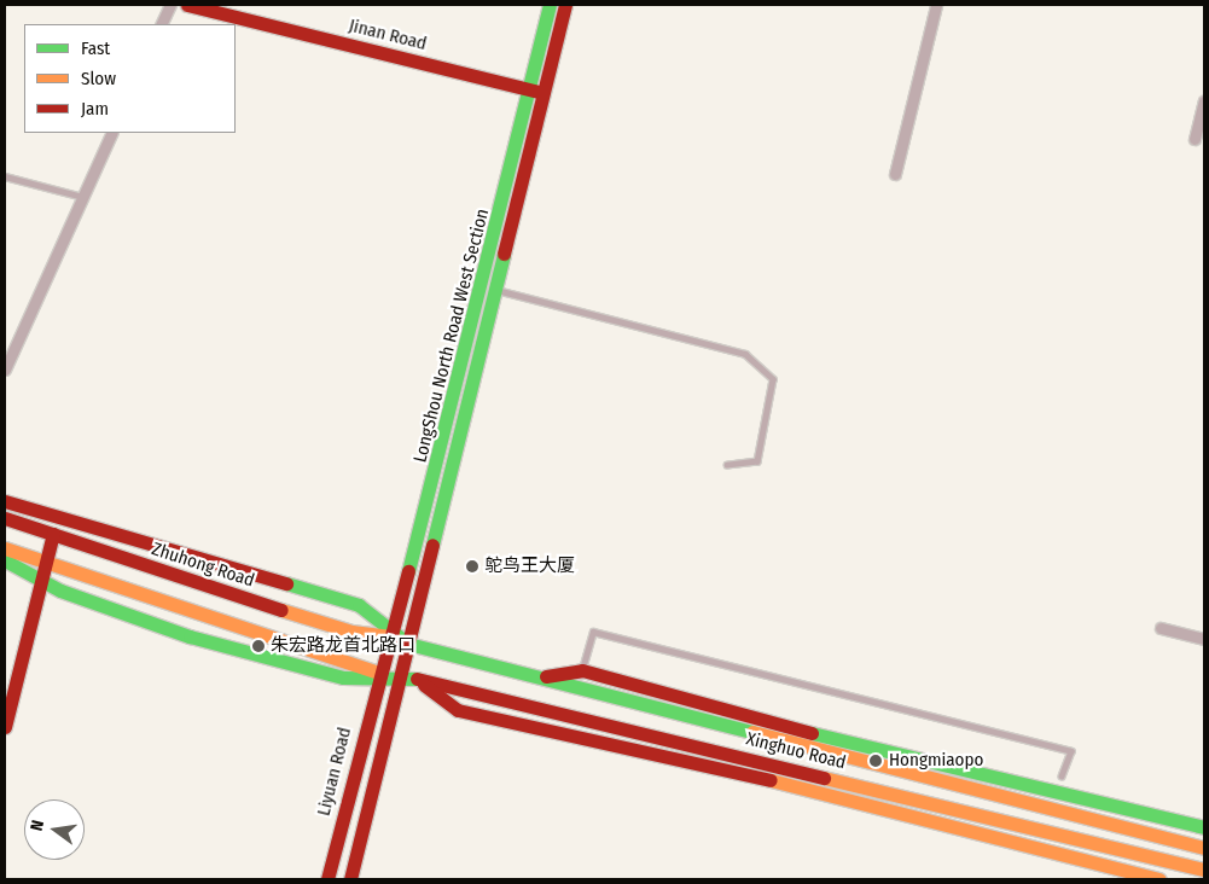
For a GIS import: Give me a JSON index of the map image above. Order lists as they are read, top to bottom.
{
  "streets": {
    "main road": [
      "Jinan Road",
      "LongShou North Road West Section",
      "Zhuhong Road",
      "Xinghuo Road",
      "Liyuan Road"
    ]
  },
  "crossings": [
    ["Jinan Road", "LongShou North Road West Section"],
    ["LongShou North Road West Section", "Zhuhong Road"],
    ["LongShou North Road West Section", "Xinghuo Road"],
    ["LongShou North Road West Section", "Liyuan Road"],
    ["Zhuhong Road", "Xinghuo Road"],
    ["Xinghuo Road", "Liyuan Road"]
  ],
  "places": ["鸵鸟王大厦", "朱宏路龙首北路口", "Hongmiaopo"],
  "legend": ["Fast", "Slow", "Jam"],
  "north": "left"
}
